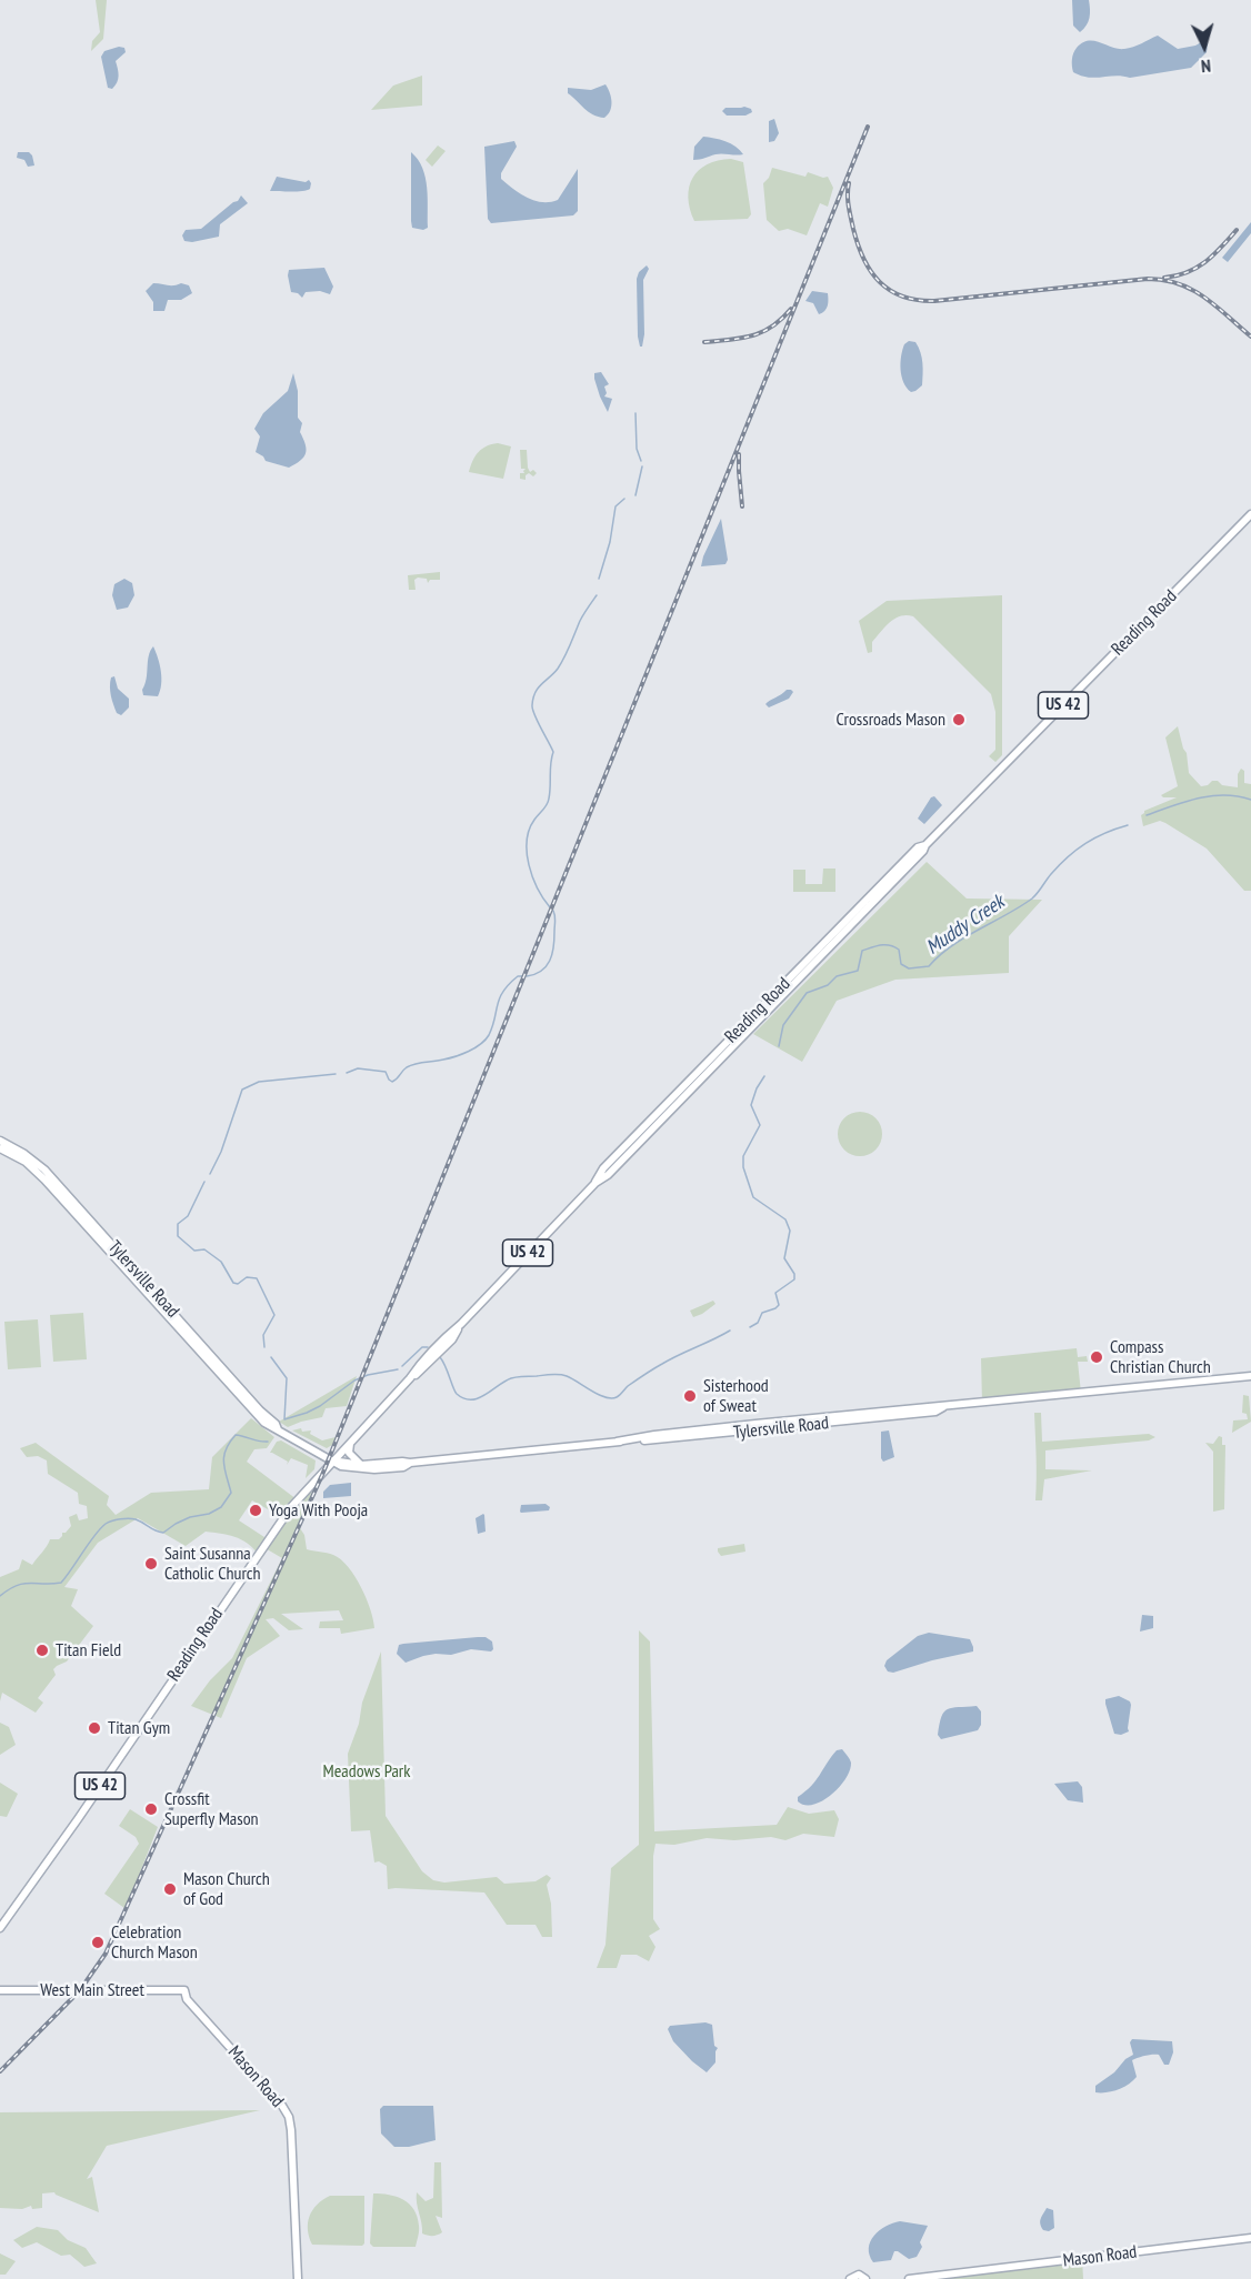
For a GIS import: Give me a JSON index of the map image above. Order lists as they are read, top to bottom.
{
  "streets": {
    "main road": [
      "Reading Road",
      "US 42",
      "Tylersville Road",
      "West Main Street",
      "Mason Road"
    ]
  },
  "crossings": [
    ["Reading Road", "Tylersville Road"],
    ["West Main Street", "Mason Road"]
  ],
  "water": ["Muddy Creek"],
  "parks": ["Meadows Park"],
  "places": [
    "Crossroads Mason",
    "Compass Christian Church",
    "Sisterhood of Sweat",
    "Yoga With Pooja",
    "Saint Susanna Catholic Church",
    "Titan Field",
    "Titan Gym",
    "Crossfit Superfly Mason",
    "Mason Church of God",
    "Celebration Church Mason"
  ],
  "north": "bottom"
}
